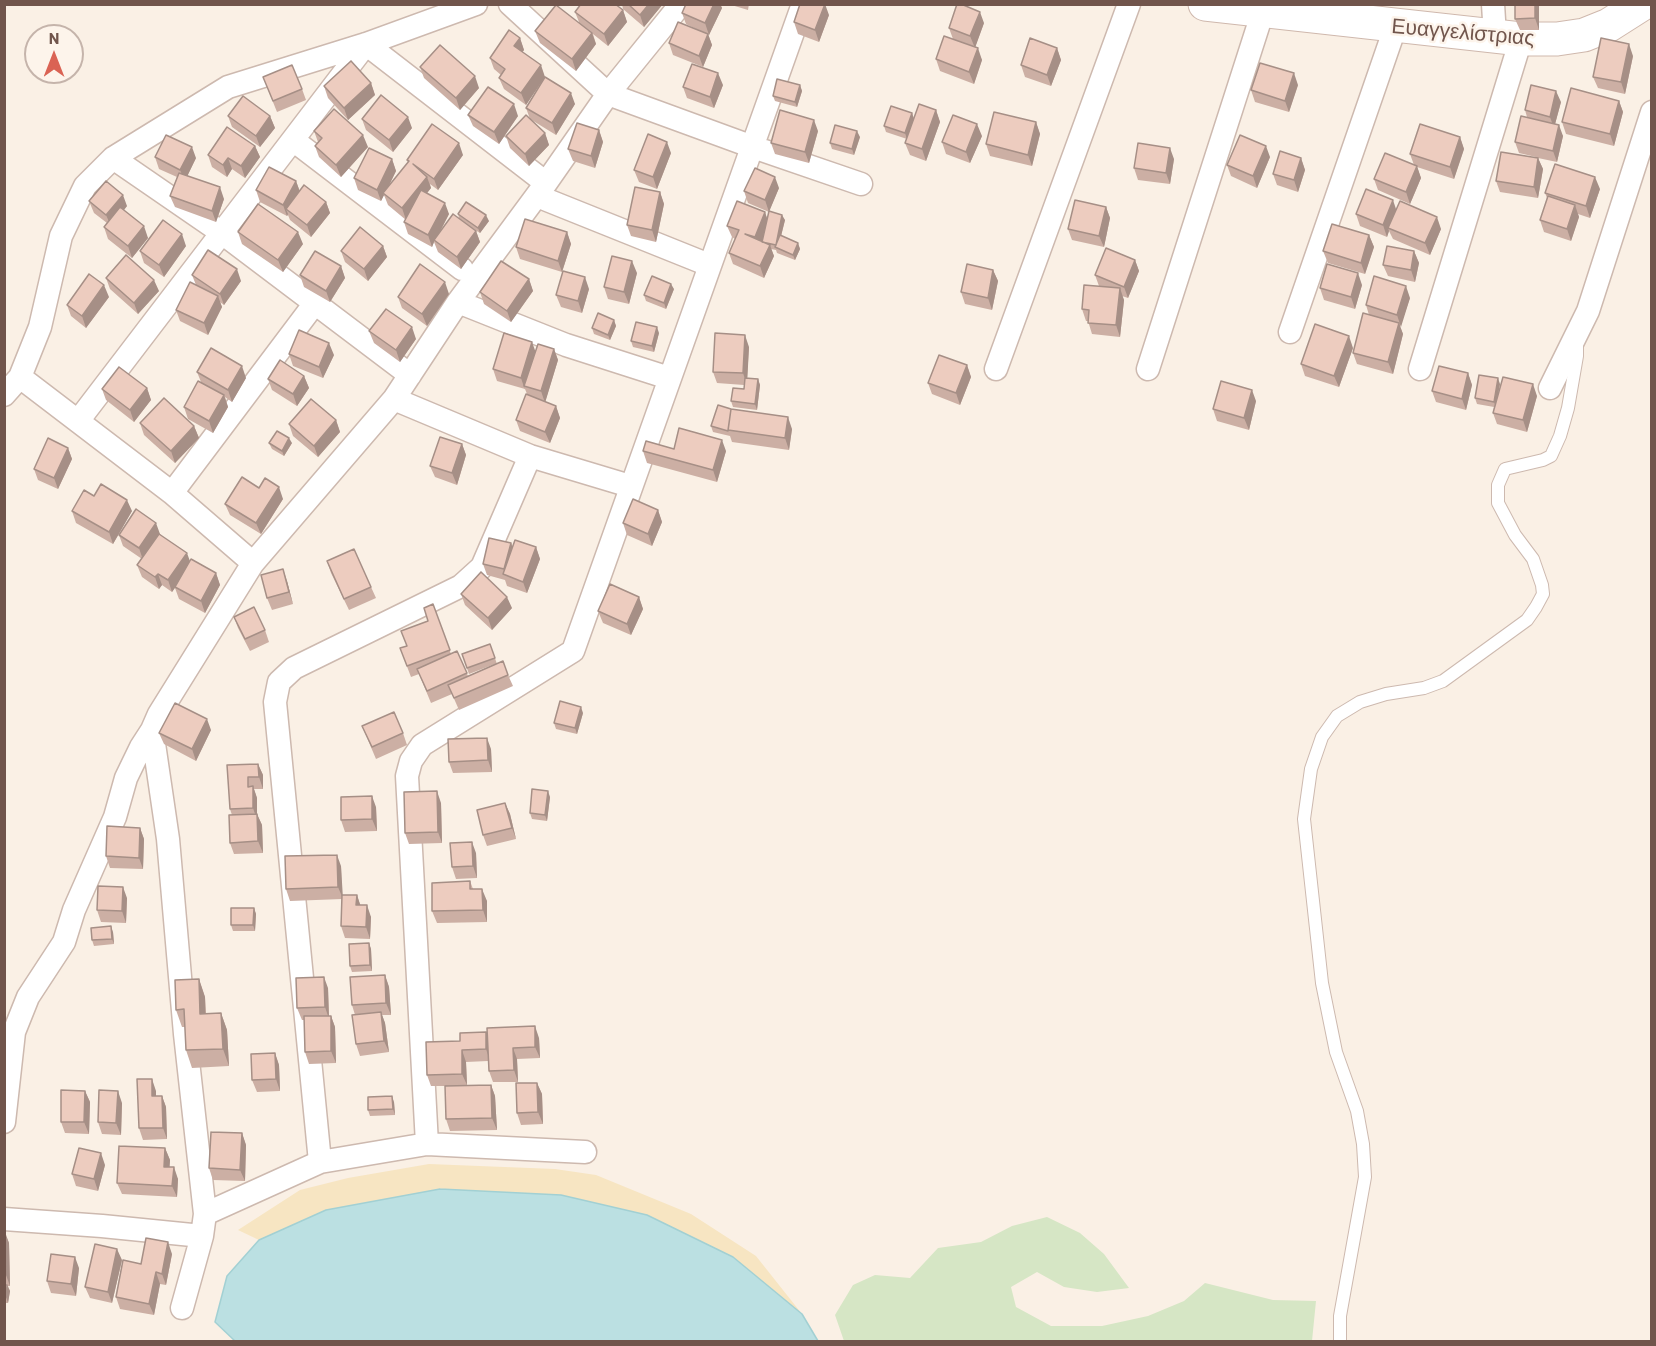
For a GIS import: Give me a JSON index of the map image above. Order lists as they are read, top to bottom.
{
  "streets": {
    "street": ["Ευαγγελίστριας"]
  },
  "north": "top"
}
